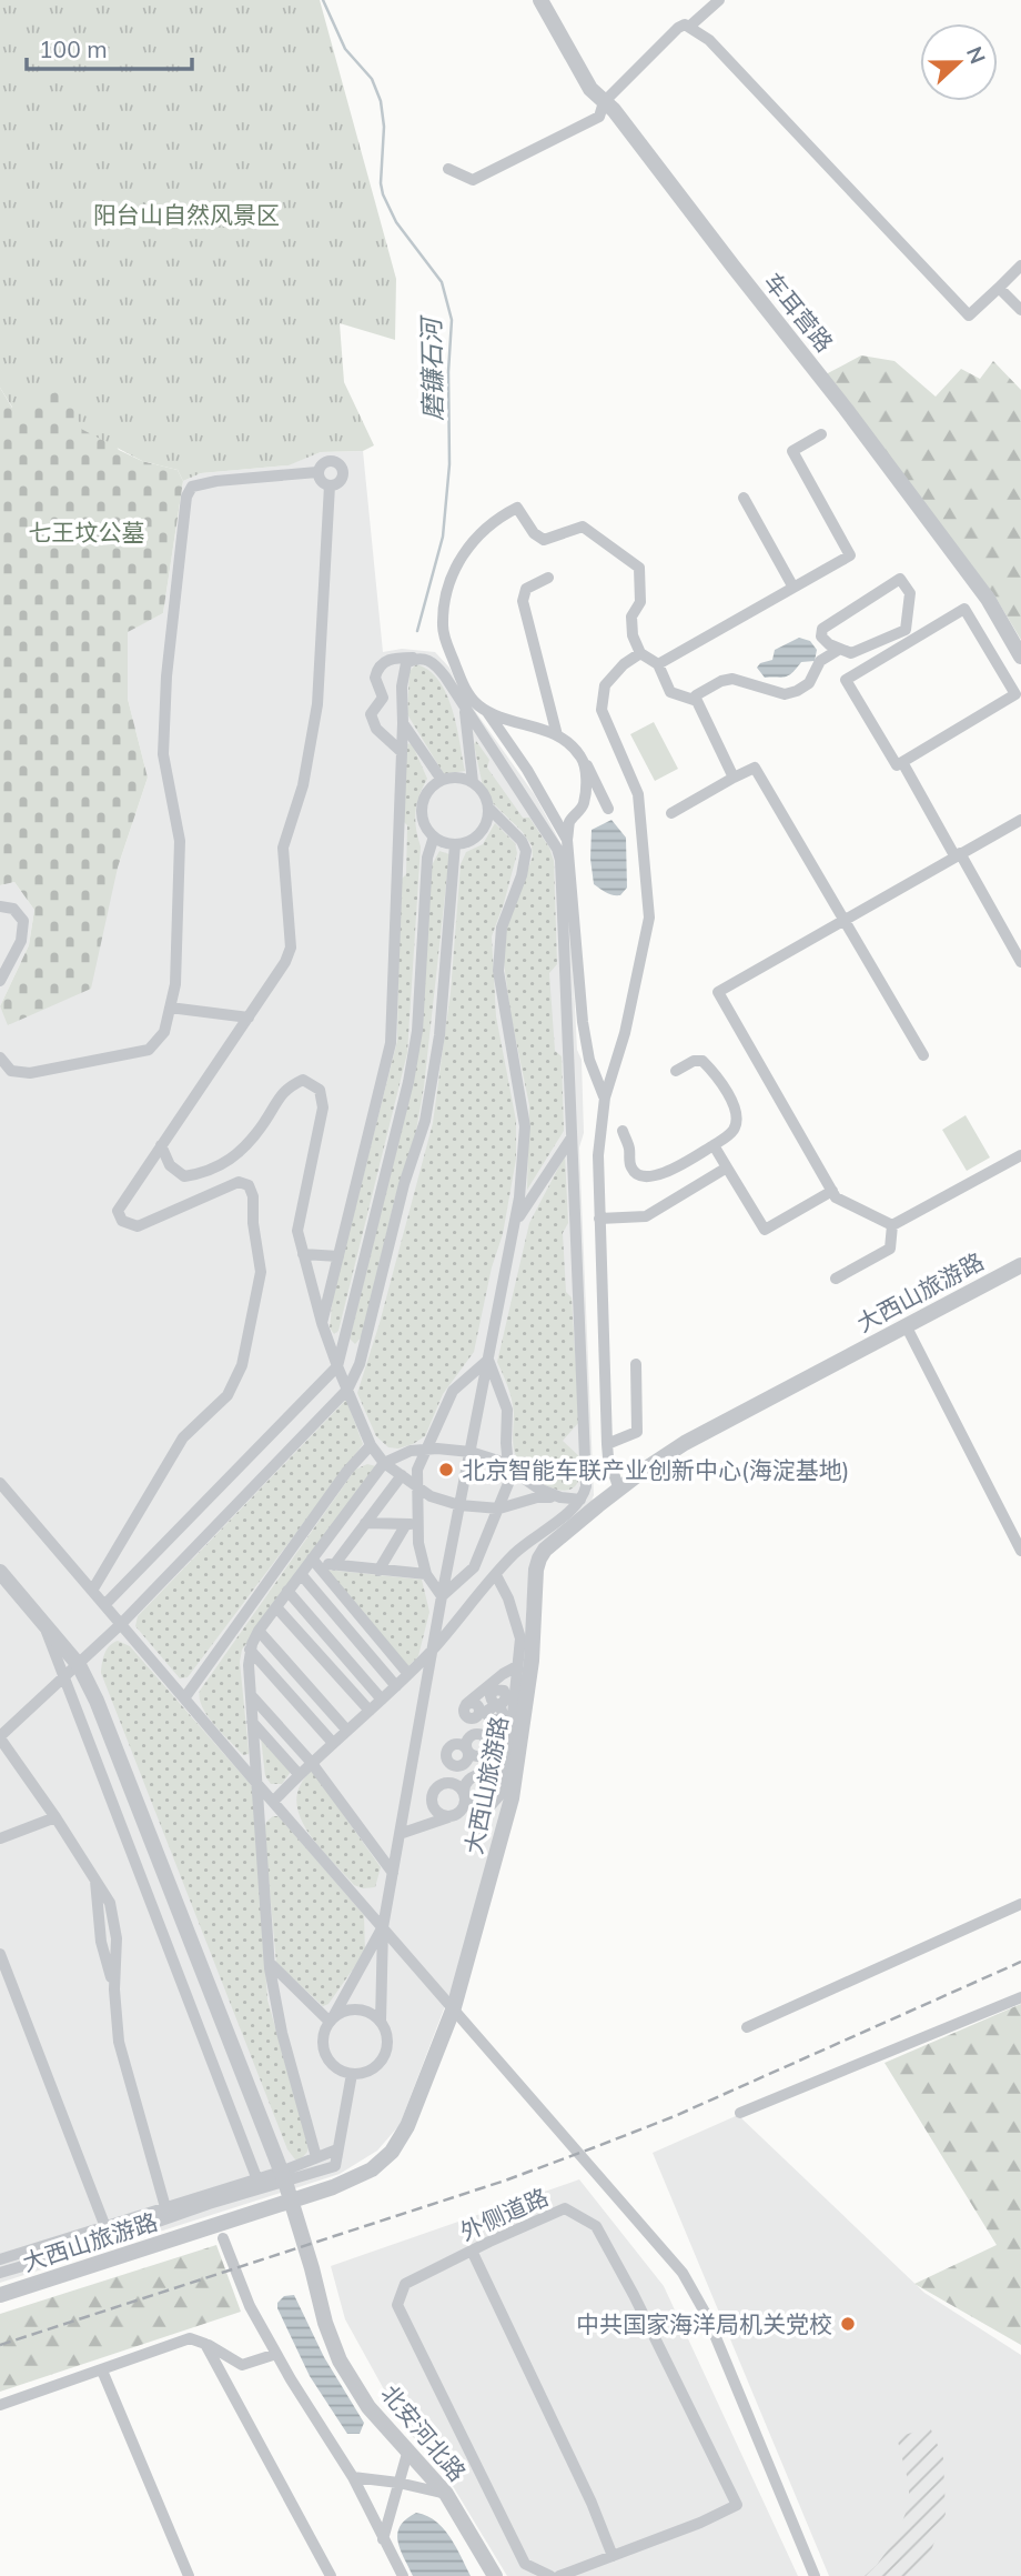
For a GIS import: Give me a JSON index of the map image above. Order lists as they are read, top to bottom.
{
  "streets": {
    "street": [
      "车耳营路",
      "大西山旅游路",
      "外侧道路",
      "北安河北路"
    ]
  },
  "crossings": [
    ["大西山旅游路", "北安河北路"]
  ],
  "water": ["磨镰石河"],
  "parks": ["阳台山自然风景区", "七王坟公墓"],
  "places": ["北京智能车联产业创新中心(海淀基地)", "中共国家海洋局机关党校"],
  "scale_bar": "100 m",
  "north": "right"
}
